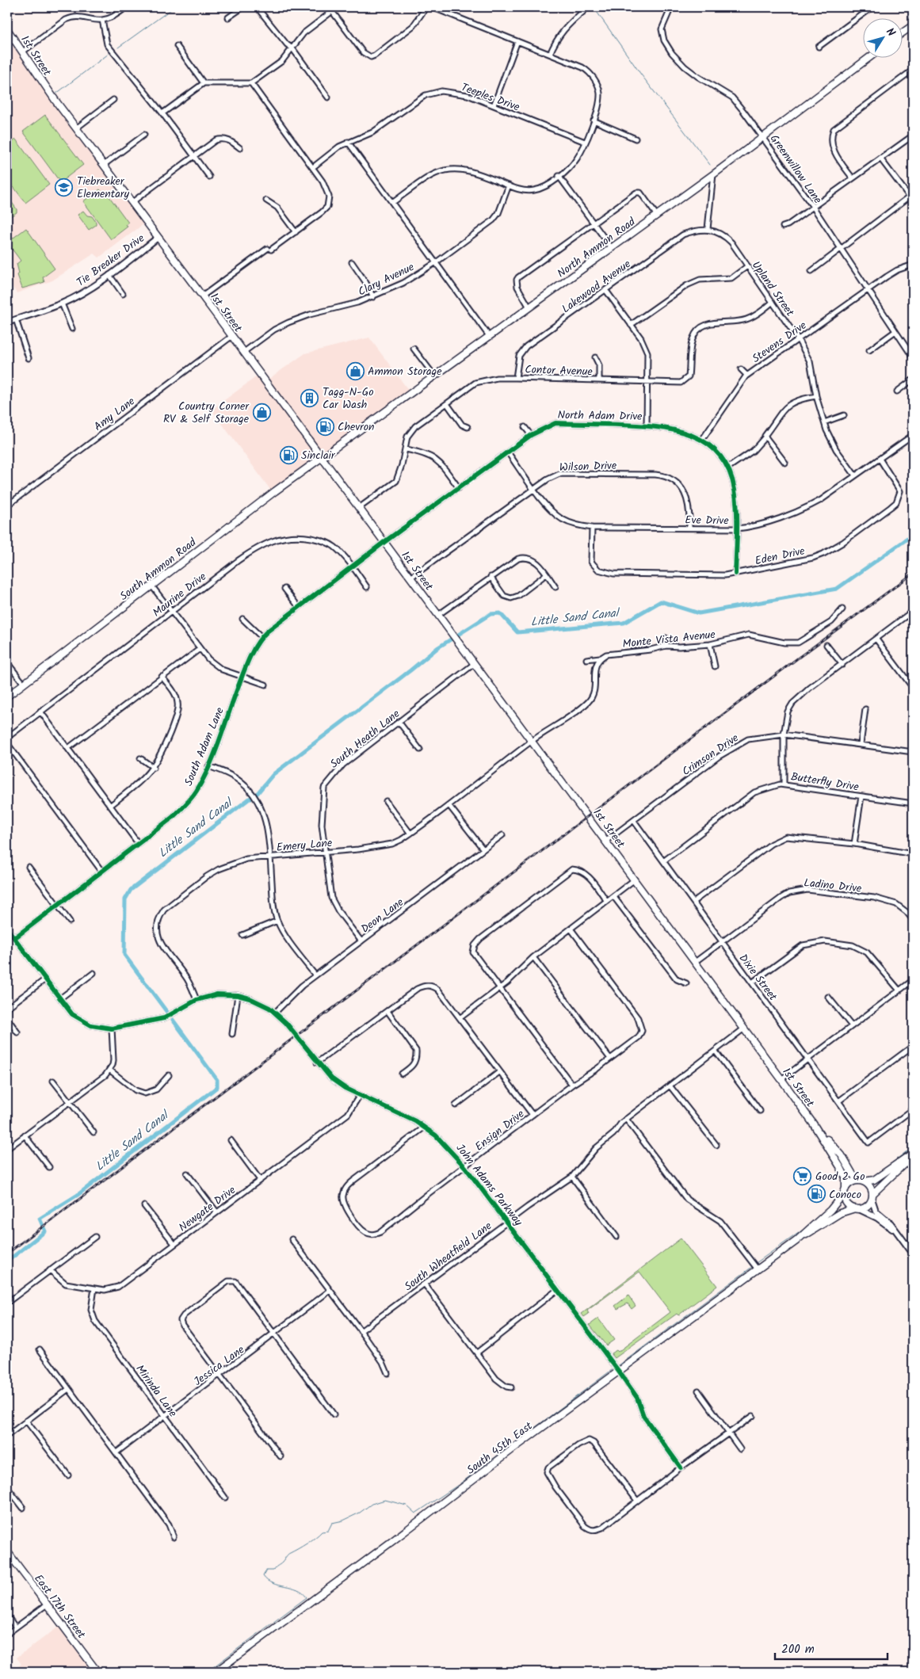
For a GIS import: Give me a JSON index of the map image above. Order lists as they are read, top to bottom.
{
  "streets": {
    "main road": [
      "1st Street",
      "North Ammon Road",
      "South Ammon Road",
      "South 45th East",
      "East 17th Street"
    ],
    "street": [
      "Teeples Drive",
      "Greenwillow Lane",
      "Tie Breaker Drive",
      "Clary Avenue",
      "Lakewood Avenue",
      "Upland Street",
      "Stevens Drive",
      "Contor Avenue",
      "Amy Lane",
      "North Adam Drive",
      "Wilson Drive",
      "Eve Drive",
      "Eden Drive",
      "Maurine Drive",
      "Monte Vista Avenue",
      "South Heath Lane",
      "South Adam Lane",
      "Crimson Drive",
      "Butterfly Drive",
      "Emery Lane",
      "Ladino Drive",
      "Deon Lane",
      "Dixie Street",
      "Ensign Drive",
      "John Adams Parkway",
      "Newgate Drive",
      "South Wheatfield Lane",
      "Jessica Lane",
      "Mirinda Lane"
    ]
  },
  "crossings": [
    ["1st Street", "North Ammon Road"],
    ["1st Street", "Tie Breaker Drive"],
    ["1st Street", "Clary Avenue"],
    ["1st Street", "Contor Avenue"],
    ["1st Street", "Amy Lane"],
    ["1st Street", "North Adam Drive"],
    ["1st Street", "Wilson Drive"],
    ["1st Street", "South Ammon Road"],
    ["1st Street", "South Heath Lane"],
    ["1st Street", "South Adam Lane"],
    ["1st Street", "Crimson Drive"],
    ["1st Street", "Emery Lane"],
    ["1st Street", "Ladino Drive"],
    ["1st Street", "South Wheatfield Lane"],
    ["Greenwillow Lane", "North Ammon Road"],
    ["Greenwillow Lane", "Stevens Drive"],
    ["North Ammon Road", "South Ammon Road"],
    ["Lakewood Avenue", "Upland Street"],
    ["Lakewood Avenue", "Contor Avenue"],
    ["Upland Street", "Stevens Drive"],
    ["Upland Street", "Contor Avenue"],
    ["Upland Street", "Eve Drive"],
    ["Stevens Drive", "North Adam Drive"],
    ["North Adam Drive", "Eve Drive"],
    ["North Adam Drive", "Eden Drive"],
    ["North Adam Drive", "South Adam Lane"],
    ["Wilson Drive", "Eve Drive"],
    ["Eve Drive", "Eden Drive"],
    ["Maurine Drive", "South Adam Lane"],
    ["South Heath Lane", "Emery Lane"],
    ["South Heath Lane", "Deon Lane"],
    ["South Adam Lane", "John Adams Parkway"],
    ["Crimson Drive", "Dixie Street"],
    ["Butterfly Drive", "Dixie Street"],
    ["Emery Lane", "John Adams Parkway"],
    ["Ladino Drive", "Dixie Street"],
    ["Deon Lane", "John Adams Parkway"],
    ["Ensign Drive", "John Adams Parkway"],
    ["John Adams Parkway", "Newgate Drive"],
    ["John Adams Parkway", "South Wheatfield Lane"],
    ["John Adams Parkway", "South 45th East"],
    ["Newgate Drive", "Mirinda Lane"],
    ["Jessica Lane", "Mirinda Lane"]
  ],
  "water": ["Little Sand Canal"],
  "places": {
    "school or university": ["Tiebreaker Elementary"],
    "shop": ["Ammon Storage", "Country Corner RV & Self Storage"],
    "building": ["Tagg-N-Go Car Wash"],
    "fuel station": ["Chevron", "Sinclair", "Conoco"],
    "supermarket": ["Good 2 Go"]
  },
  "scale_bar": "200 m",
  "north": "top right"
}
